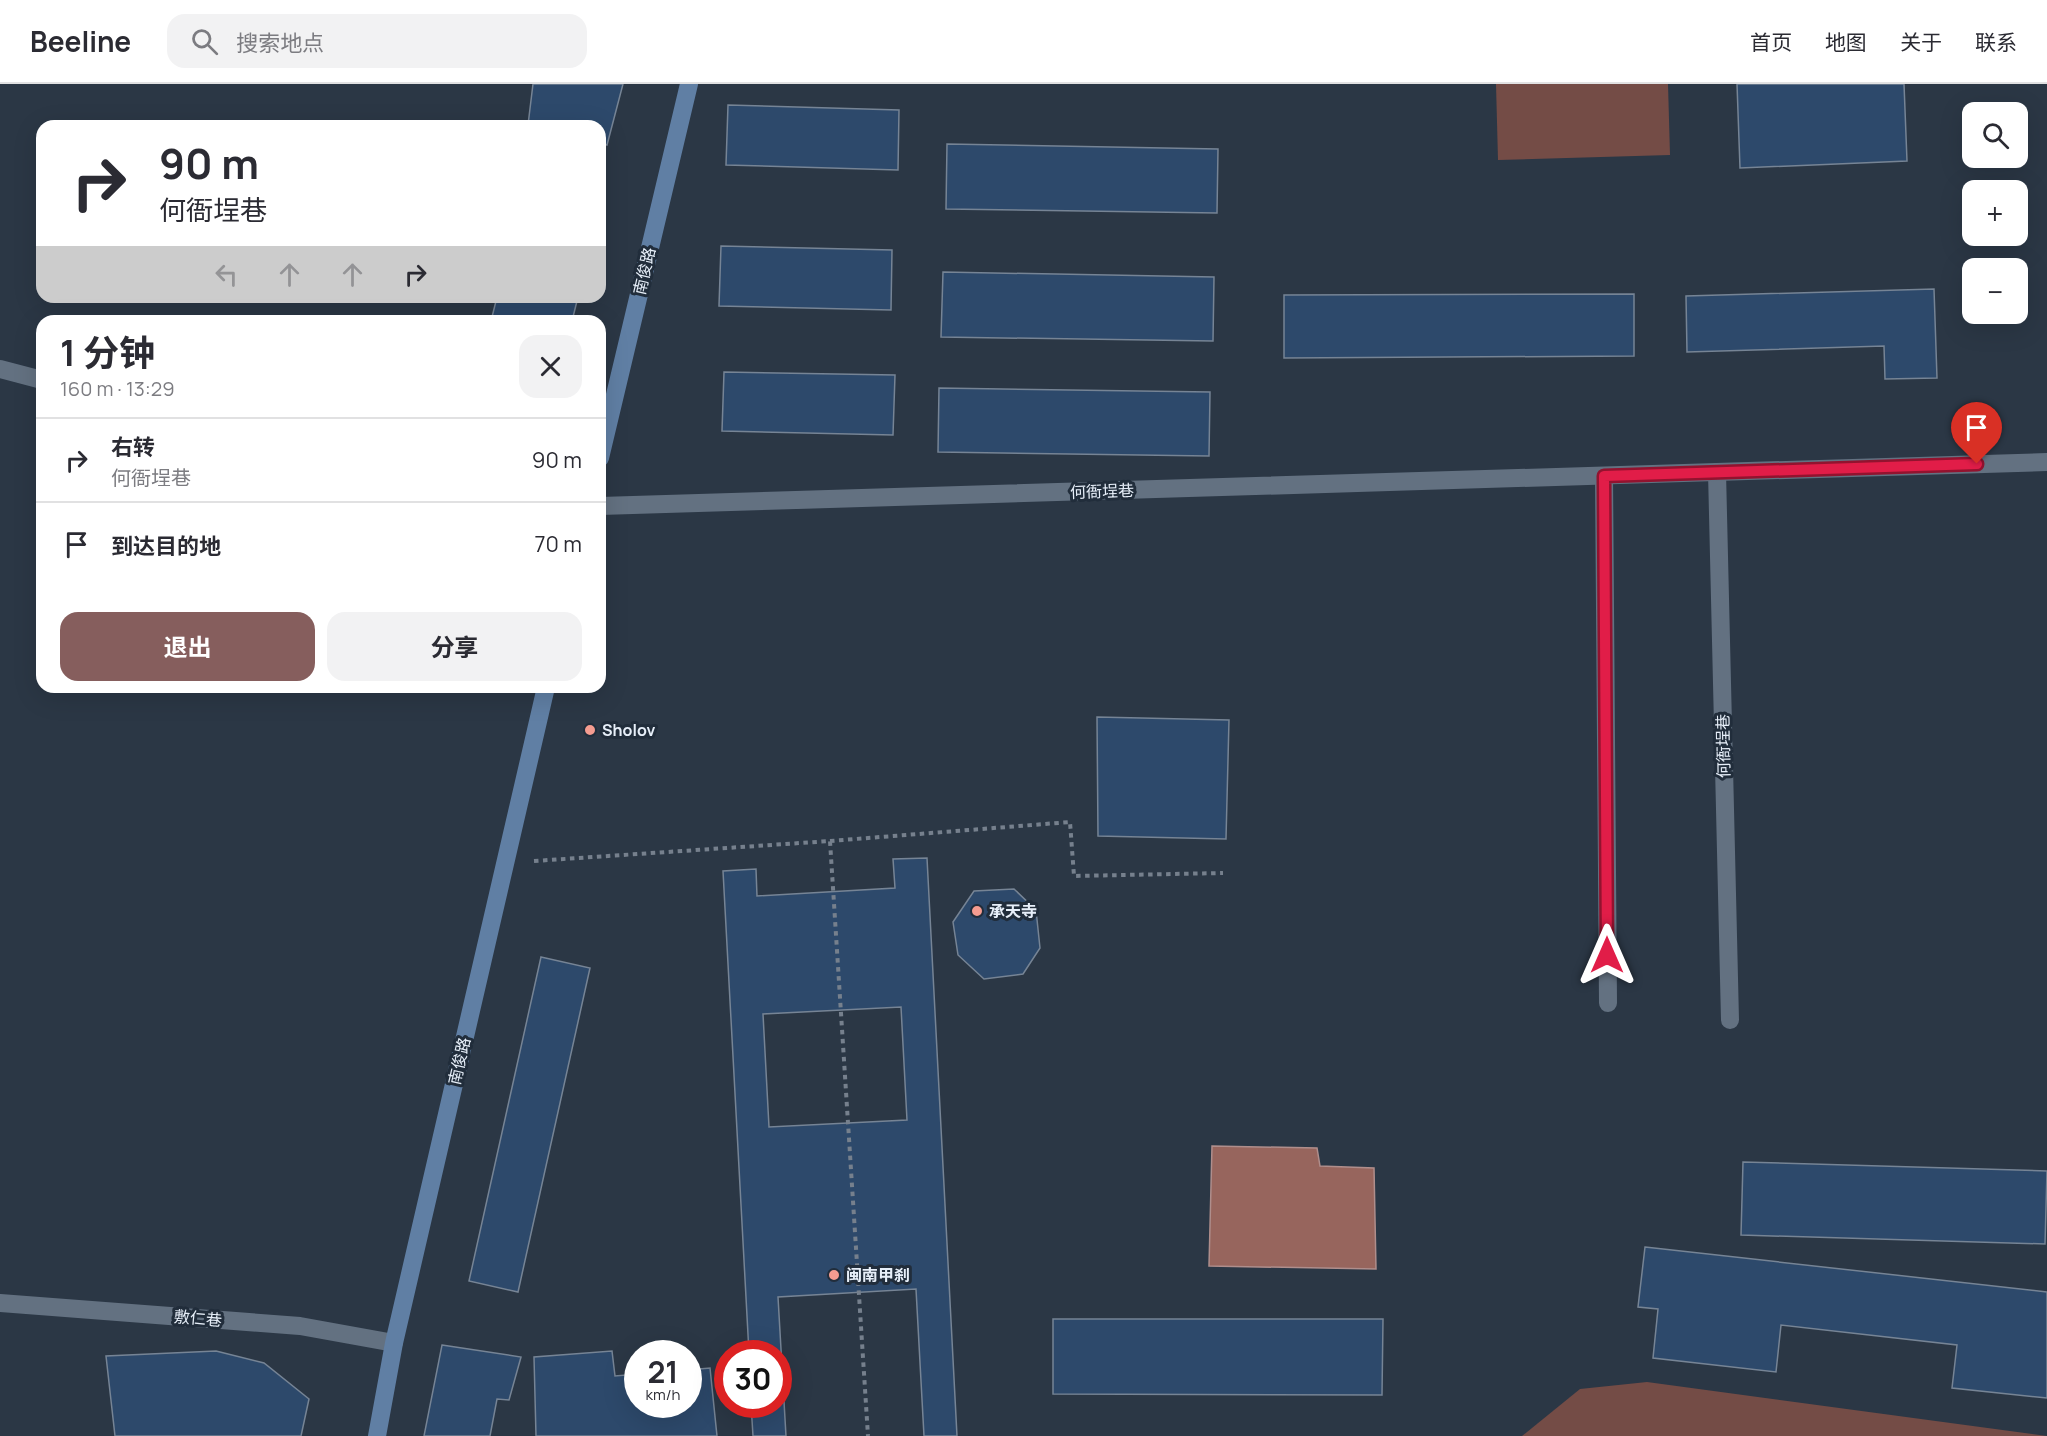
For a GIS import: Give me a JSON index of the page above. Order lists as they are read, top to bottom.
{
  "streets": {
    "main road": ["南俊路"],
    "street": ["何衙埕巷", "敷仁巷"]
  },
  "crossings": [
    ["南俊路", "敷仁巷"]
  ],
  "places": ["Sholov", "承天寺", "闽南甲刹"],
  "page": {
    "header": "Beeline",
    "search": "搜索地点",
    "nav": [
      "首页",
      "地图",
      "关于",
      "联系"
    ],
    "map_buttons": ["+", "−"],
    "turn": ["90 m", "何衙埕巷"],
    "heading": ["1 分钟", "160 m · 13:29"],
    "list": [
      {
        "name": "右转",
        "note": "何衙埕巷",
        "value": "90 m"
      },
      {
        "name": "到达目的地",
        "value": "70 m"
      }
    ],
    "buttons": ["退出", "分享"],
    "speed": "21 km/h",
    "limit": "30"
  }
}
